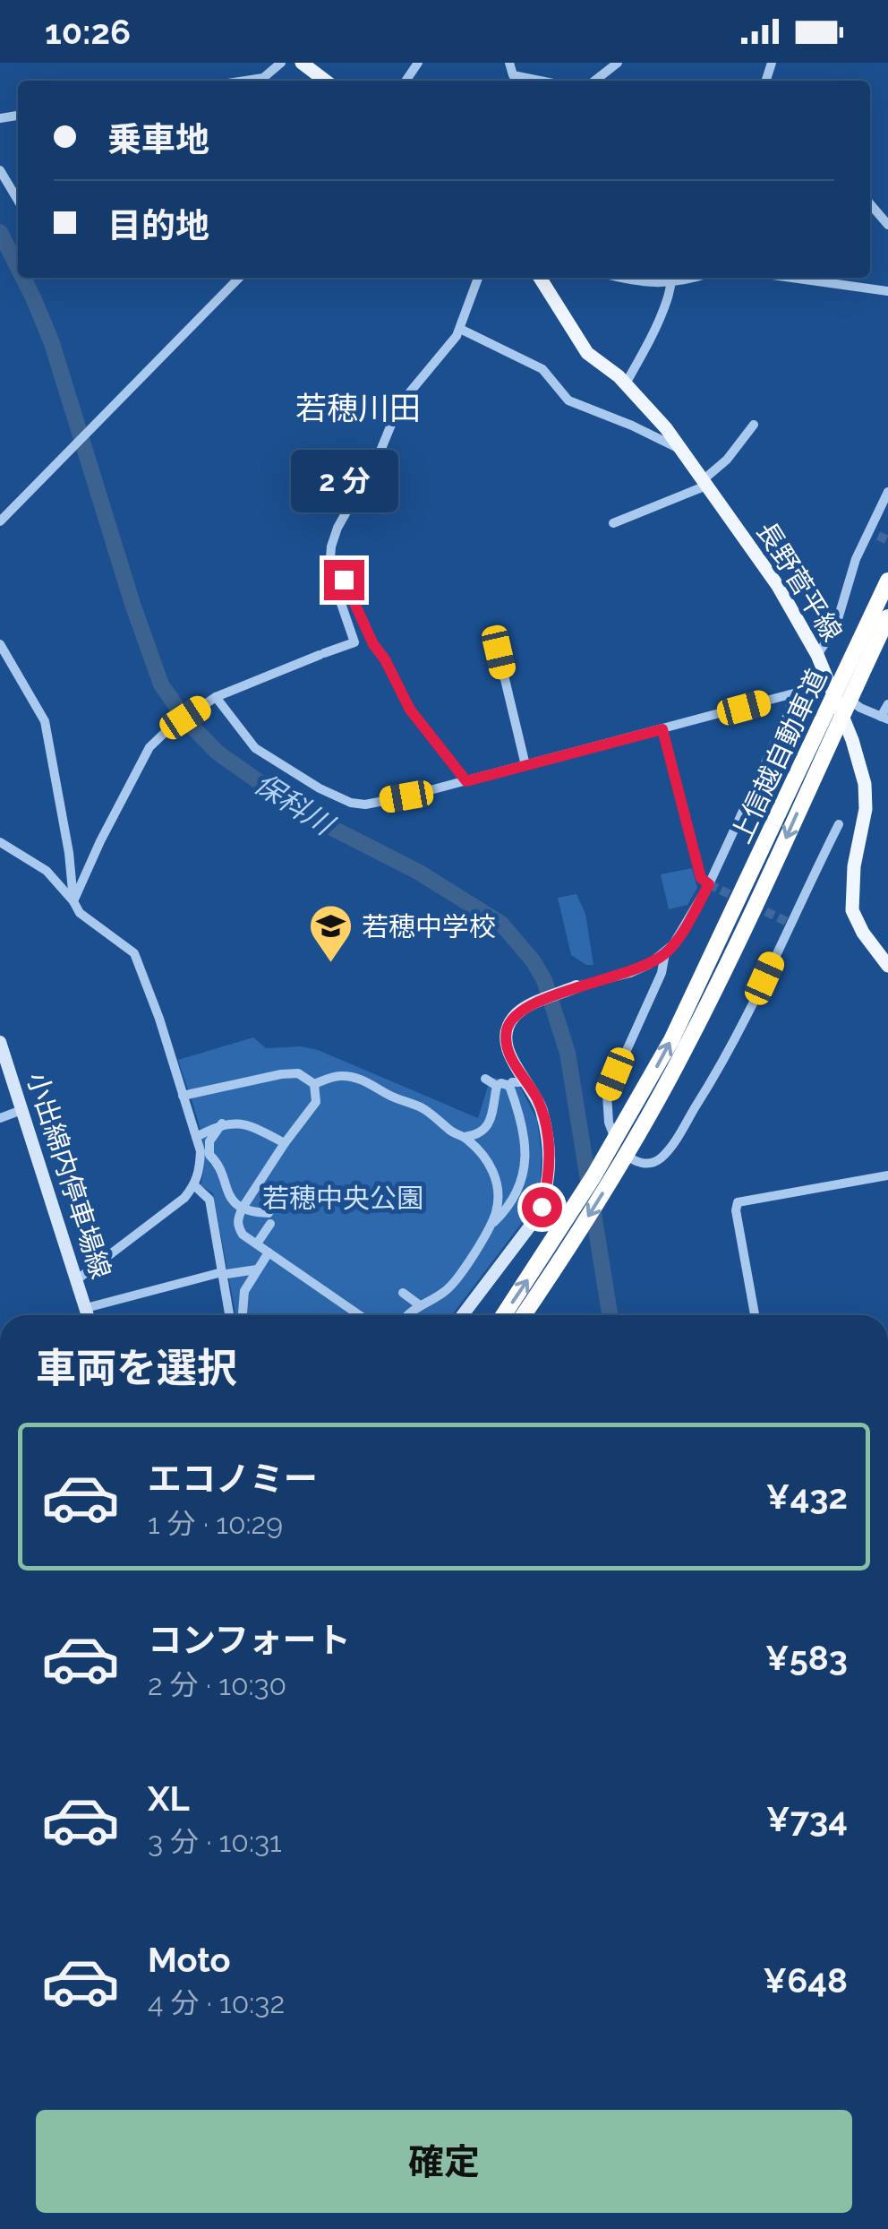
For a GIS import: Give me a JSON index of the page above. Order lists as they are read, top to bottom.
{
  "streets": {
    "highway": ["上信越自動車道"],
    "main road": ["長野菅平線"],
    "street": ["小出綿内停車場線"]
  },
  "districts": ["若穂川田"],
  "water": ["保科川"],
  "parks": ["若穂中央公園"],
  "places": {
    "school or university": ["若穂中学校"]
  },
  "page": {
    "status": "10:26",
    "banner": ["乗車地", "目的地"],
    "bubble": "2 分",
    "heading": "車両を選択",
    "list": [
      {
        "name": "エコノミー",
        "note": "1 分 · 10:29",
        "value": "¥432"
      },
      {
        "name": "コンフォート",
        "note": "2 分 · 10:30",
        "value": "¥583"
      },
      {
        "name": "XL",
        "note": "3 分 · 10:31",
        "value": "¥734"
      },
      {
        "name": "Moto",
        "note": "4 分 · 10:32",
        "value": "¥648"
      }
    ],
    "buttons": "確定"
  }
}
